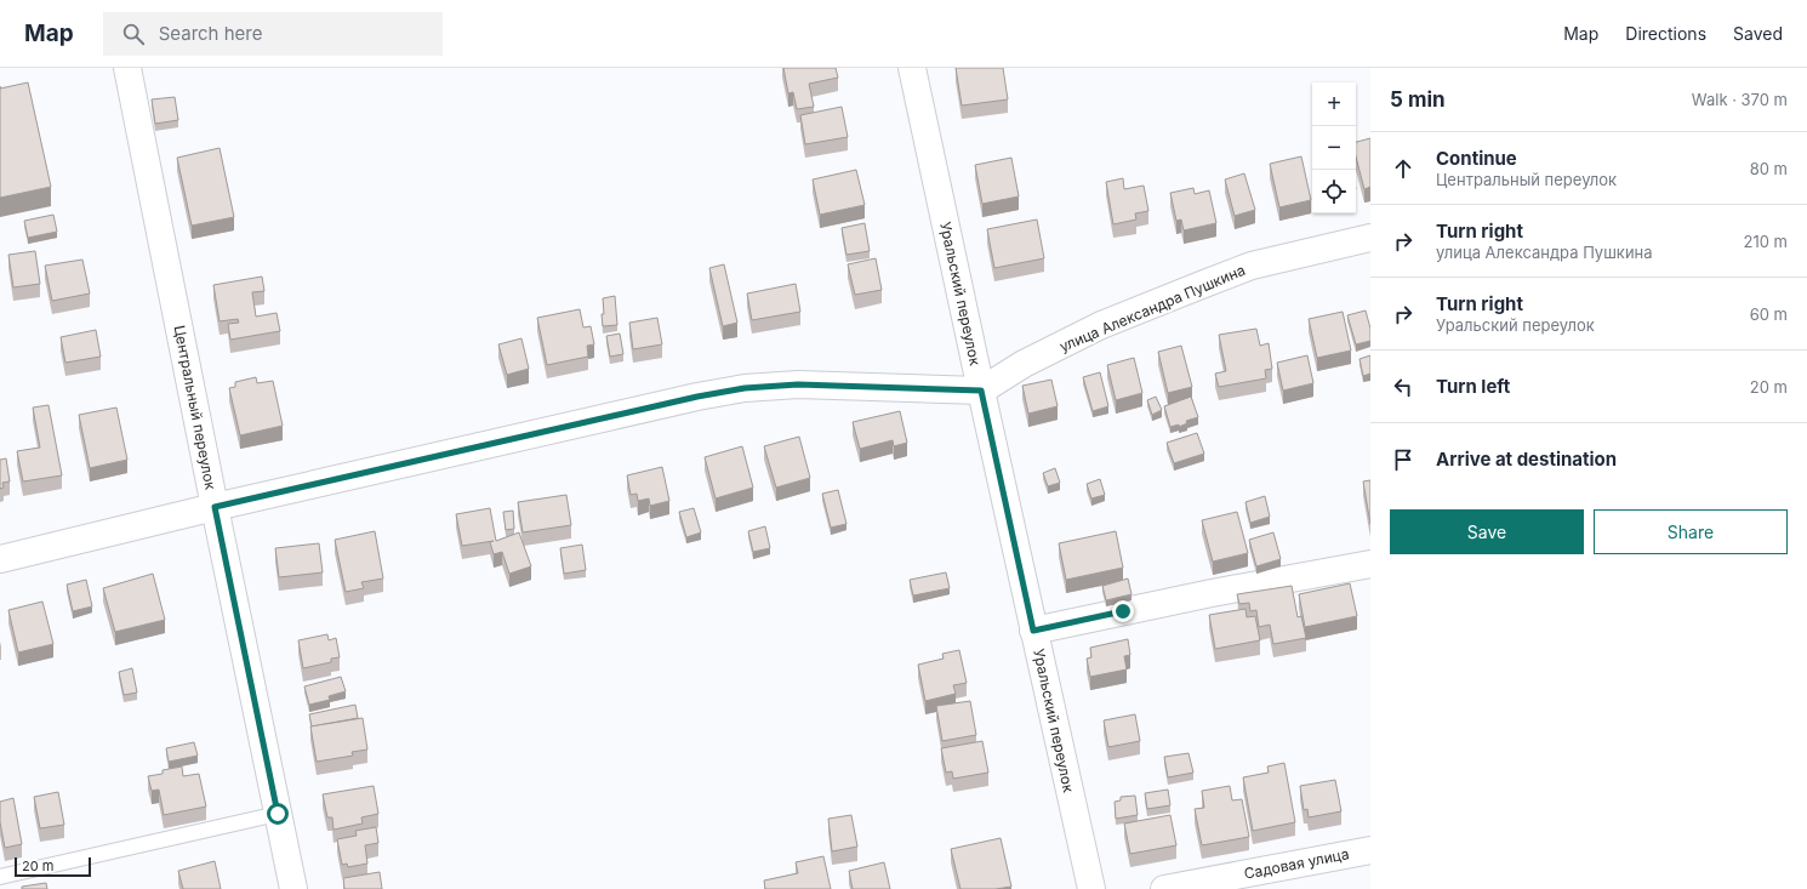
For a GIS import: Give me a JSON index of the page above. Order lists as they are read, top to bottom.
{
  "streets": {
    "street": [
      "Уральский переулок",
      "улица Александра Пушкина",
      "Центральный переулок",
      "Садовая улица"
    ]
  },
  "crossings": [
    ["Уральский переулок", "улица Александра Пушкина"]
  ],
  "scale_bar": "20 m",
  "page": {
    "header": "Map",
    "search": "Search here",
    "nav": ["Map", "Directions", "Saved"],
    "heading": ["5 min", "Walk · 370 m"],
    "map_buttons": ["+", "−"],
    "list": [
      ["Continue", "Центральный переулок", "80 m"],
      ["Turn right", "улица Александра Пушкина", "210 m"],
      ["Turn right", "Уральский переулок", "60 m"],
      ["Turn left", "20 m"],
      "Arrive at destination"
    ],
    "buttons": ["Save", "Share"],
    "scale": "20 m"
  }
}
